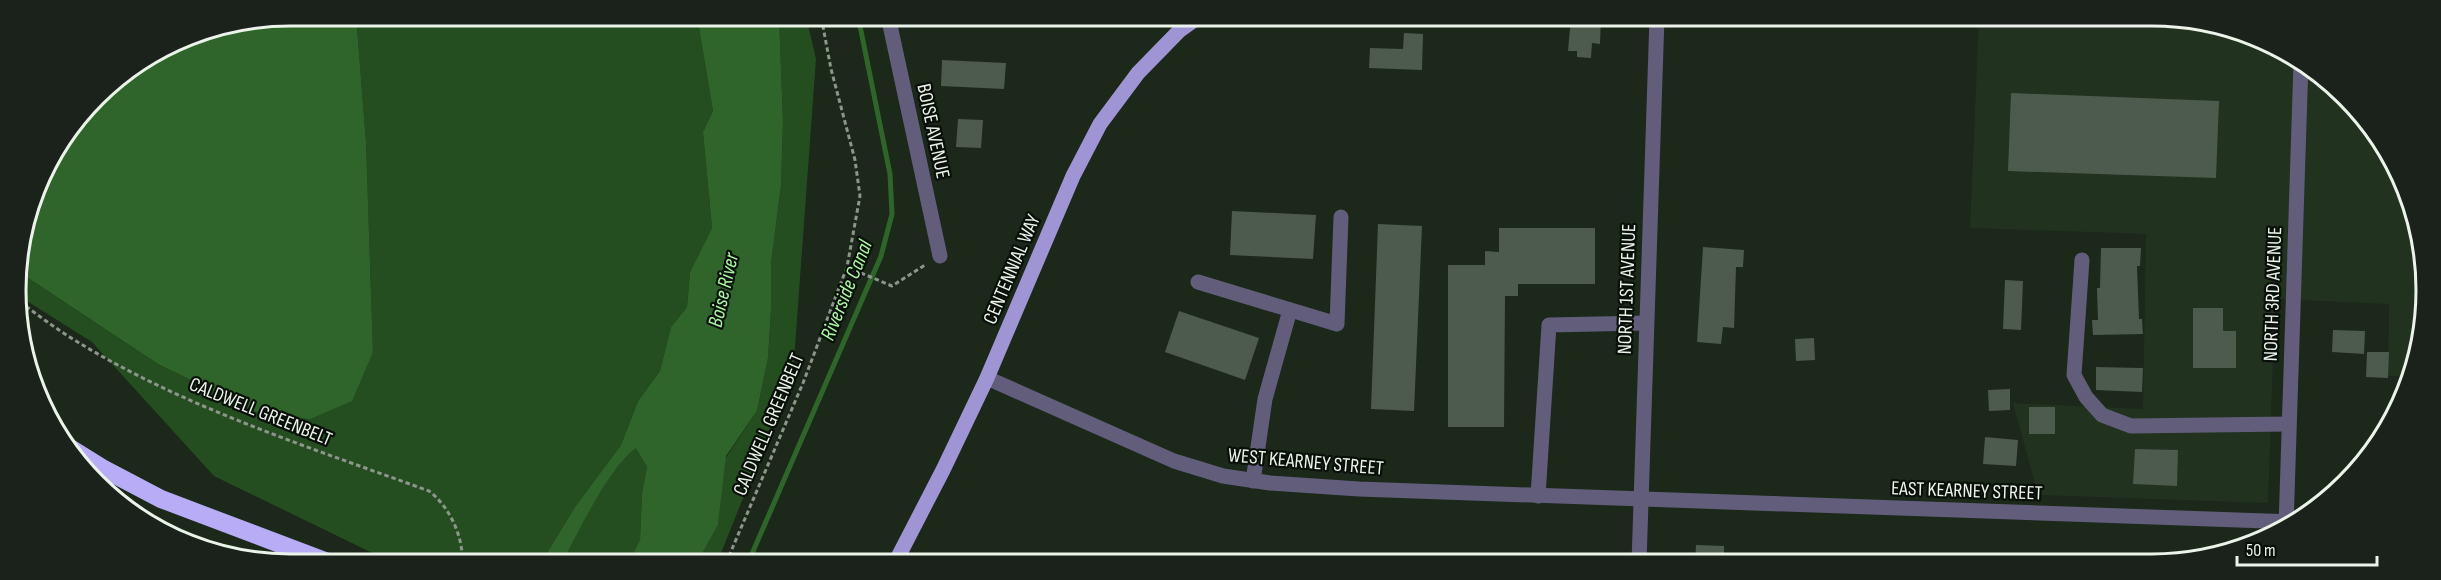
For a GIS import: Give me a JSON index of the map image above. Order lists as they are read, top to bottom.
{
  "streets": {
    "main road": ["CENTENNIAL WAY"],
    "street": [
      "BOISE AVENUE",
      "NORTH 1ST AVENUE",
      "NORTH 3RD AVENUE",
      "WEST KEARNEY STREET",
      "EAST KEARNEY STREET"
    ],
    "path": ["CALDWELL GREENBELT"]
  },
  "crossings": [
    ["CENTENNIAL WAY", "WEST KEARNEY STREET"],
    ["NORTH 1ST AVENUE", "WEST KEARNEY STREET"],
    ["NORTH 1ST AVENUE", "EAST KEARNEY STREET"],
    ["WEST KEARNEY STREET", "EAST KEARNEY STREET"]
  ],
  "water": ["Boise River", "Riverside Canal"],
  "scale_bar": "50 m"
}
